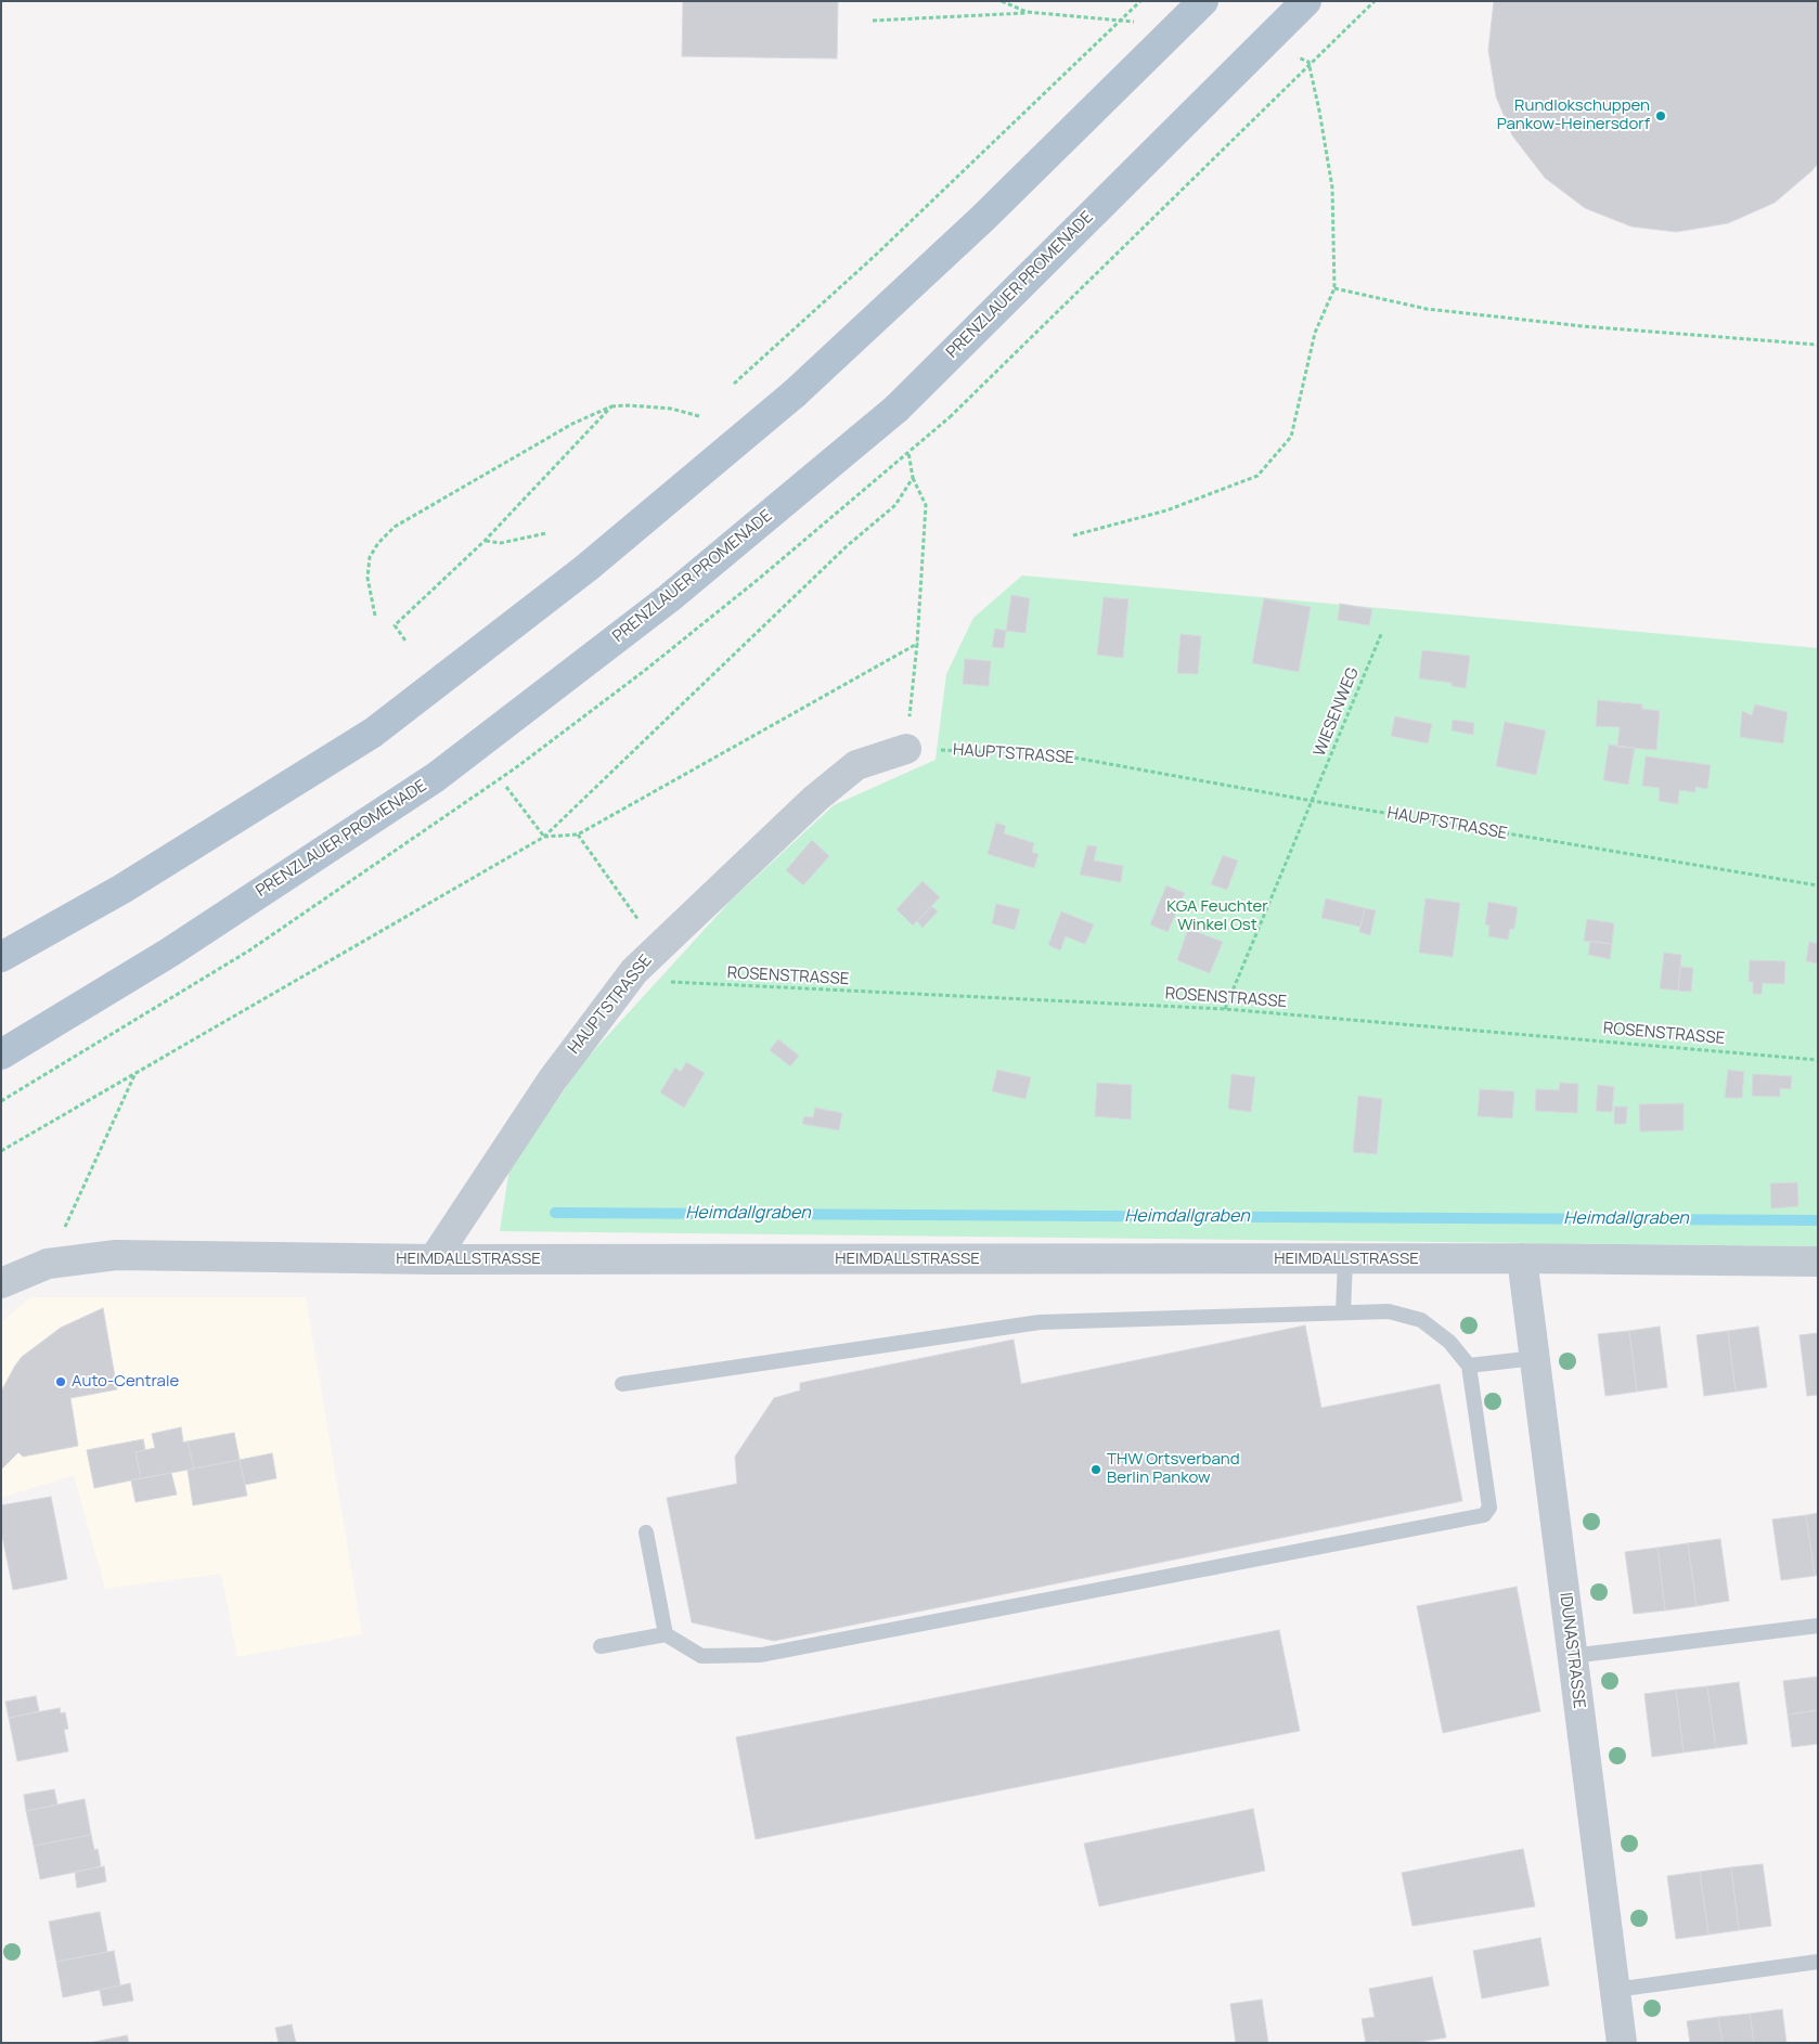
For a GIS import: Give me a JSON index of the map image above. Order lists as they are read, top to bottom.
{
  "streets": {
    "main road": ["PRENZLAUER PROMENADE"],
    "street": ["HAUPTSTRASSE", "HEIMDALLSTRASSE", "IDUNASTRASSE"],
    "path": ["WIESENWEG", "ROSENSTRASSE"]
  },
  "crossings": [
    ["WIESENWEG", "HAUPTSTRASSE"],
    ["WIESENWEG", "ROSENSTRASSE"],
    ["HAUPTSTRASSE", "ROSENSTRASSE"],
    ["HAUPTSTRASSE", "HEIMDALLSTRASSE"],
    ["HEIMDALLSTRASSE", "IDUNASTRASSE"]
  ],
  "water": ["Heimdallgraben"],
  "parks": ["KGA Feuchter Winkel Ost"],
  "places": ["Rundlokschuppen Pankow-Heinersdorf", "Auto-Centrale", "THW Ortsverband Berlin Pankow"]
}
